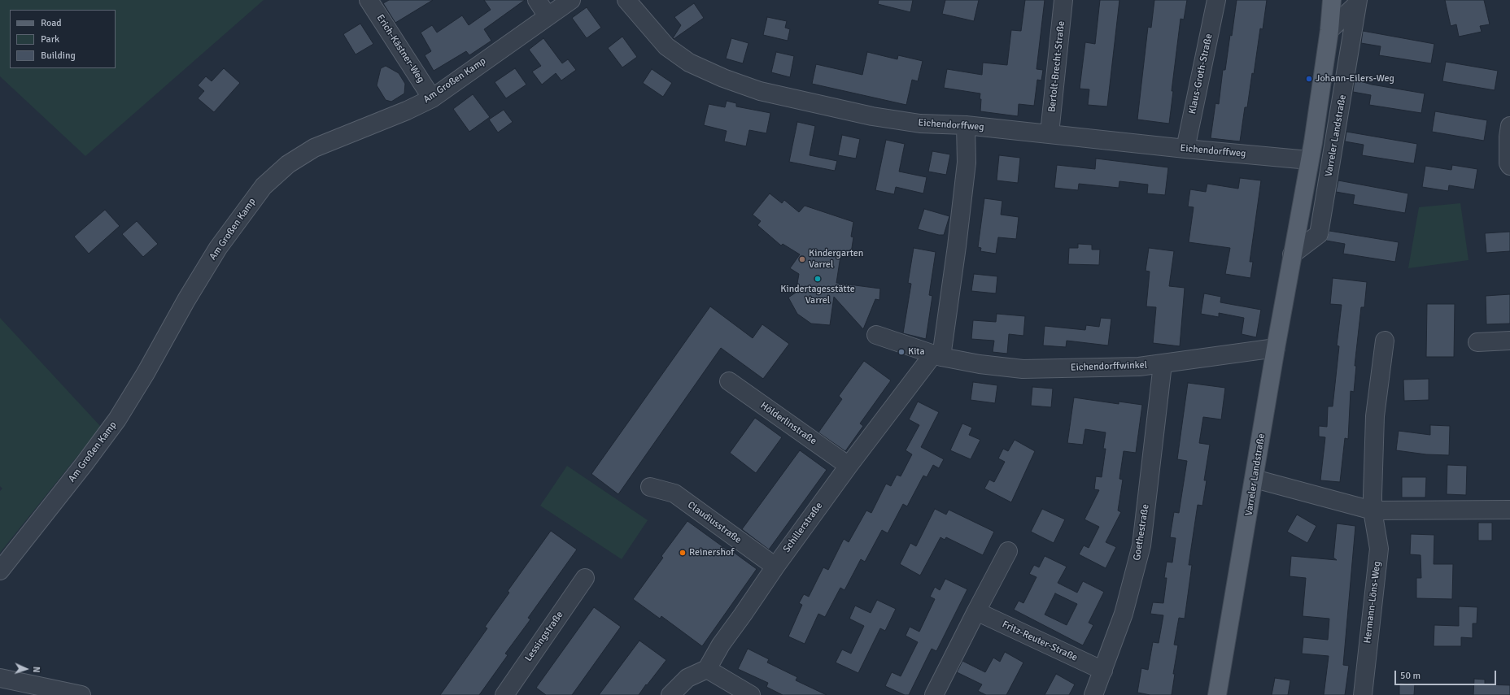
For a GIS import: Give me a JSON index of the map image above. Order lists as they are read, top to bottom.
{
  "streets": {
    "main road": ["Varreler Landstraße"],
    "street": [
      "Erich-Kästner-Weg",
      "Bertolt-Brecht-Straße",
      "Klaus-Groth-Straße",
      "Am Großen Kamp",
      "Eichendorffweg",
      "Eichendorffwinkel",
      "Hölderlinstraße",
      "Claudiusstraße",
      "Schillerstraße",
      "Goethestraße",
      "Hermann-Löns-Weg",
      "Lessingstraße",
      "Fritz-Reuter-Straße"
    ]
  },
  "crossings": [
    ["Erich-Kästner-Weg", "Am Großen Kamp"],
    ["Bertolt-Brecht-Straße", "Eichendorffweg"],
    ["Klaus-Groth-Straße", "Eichendorffweg"],
    ["Eichendorffweg", "Varreler Landstraße"],
    ["Varreler Landstraße", "Eichendorffwinkel"],
    ["Eichendorffwinkel", "Schillerstraße"],
    ["Eichendorffwinkel", "Goethestraße"],
    ["Hölderlinstraße", "Schillerstraße"],
    ["Claudiusstraße", "Schillerstraße"],
    ["Goethestraße", "Fritz-Reuter-Straße"]
  ],
  "places": [
    "Johann-Eilers-Weg",
    "Kindergarten Varrel",
    "Kindertagesstätte Varrel",
    "Kita",
    "Reinershof"
  ],
  "legend": ["Road", "Park", "Building"],
  "scale_bar": "50 m",
  "north": "right"
}
